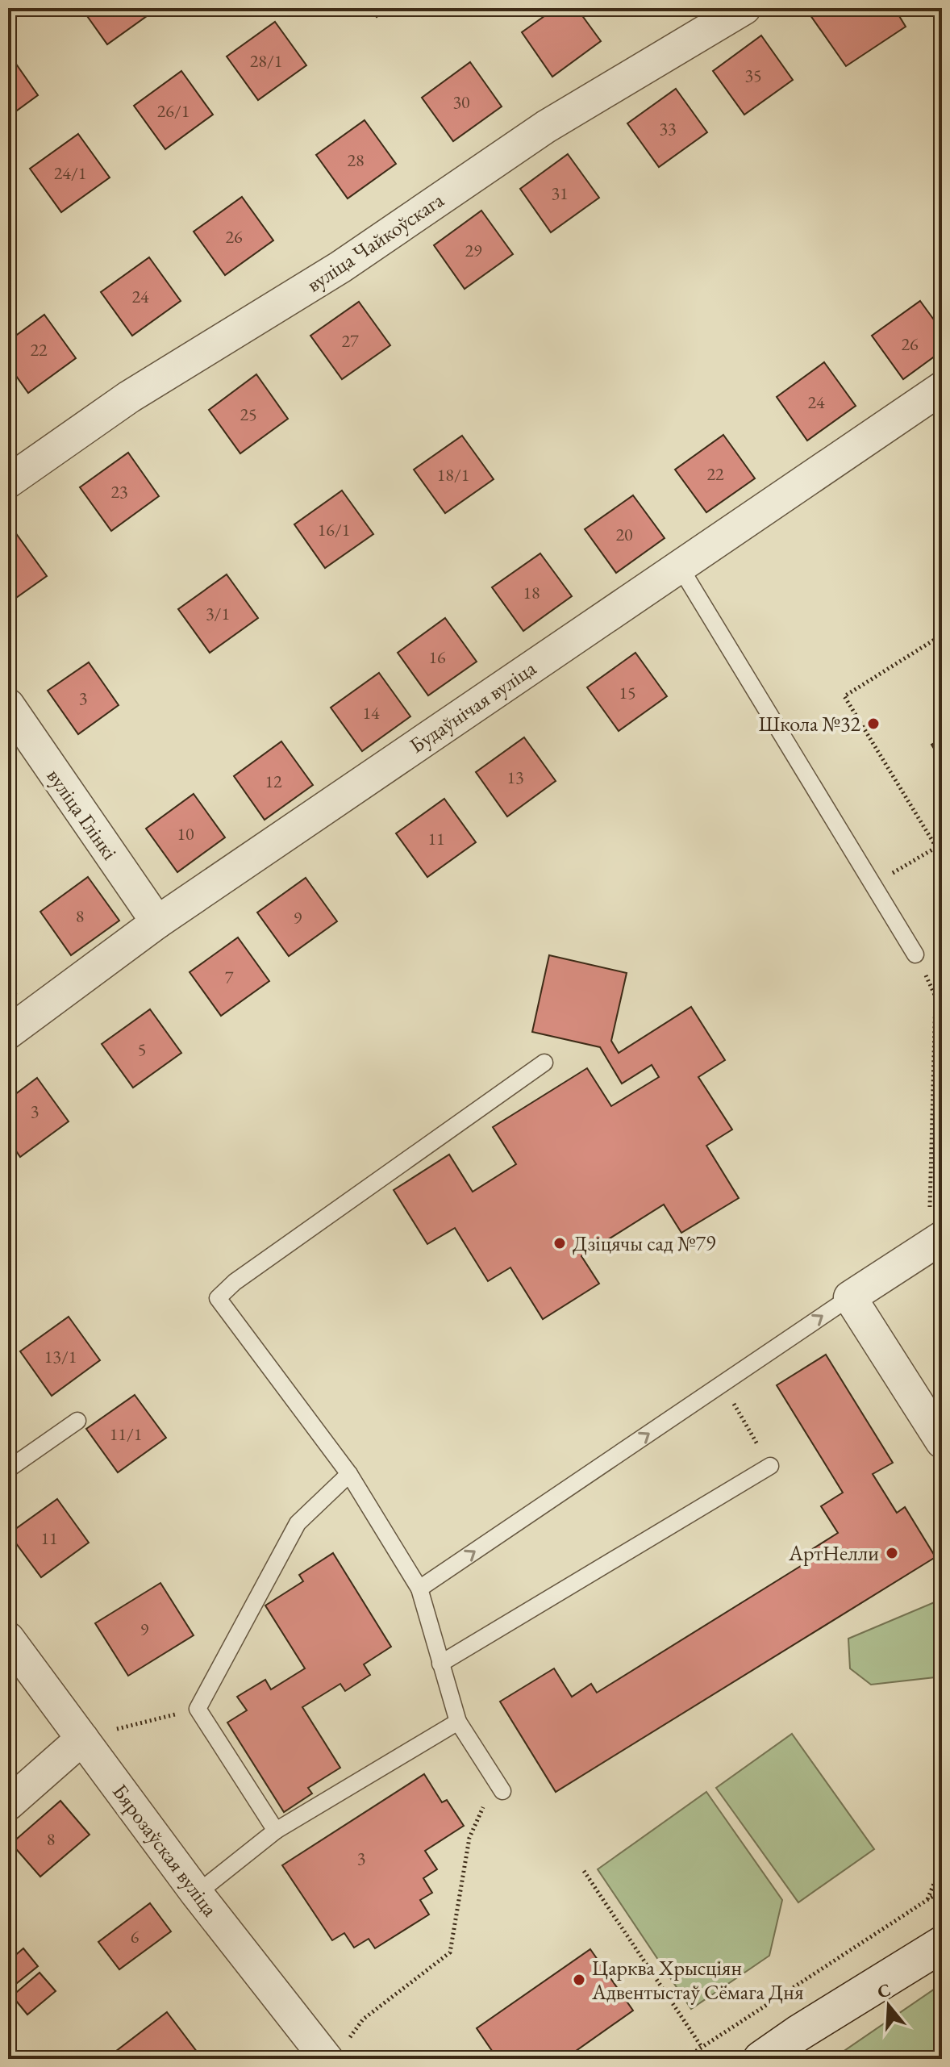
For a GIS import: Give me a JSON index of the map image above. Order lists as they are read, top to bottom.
{
  "streets": {
    "street": [
      "вуліца Чайкоўскага",
      "Будаўнічая вуліца",
      "вуліца Глінкі",
      "Бярозаўская вуліца"
    ]
  },
  "crossings": [
    ["Будаўнічая вуліца", "вуліца Глінкі"]
  ],
  "places": [
    "Школа №32",
    "Дзіцячы сад №79",
    "АртНелли",
    "Царква Хрысціян Адвентыстаў Сёмага Дня"
  ],
  "house_numbers": [
    "28/1",
    "35",
    "30",
    "26/1",
    "33",
    "28",
    "24/1",
    "31",
    "26",
    "29",
    "24",
    "27",
    "26",
    "22",
    "24",
    "25",
    "22",
    "18/1",
    "23",
    "16/1",
    "20",
    "18",
    "3/1",
    "16",
    "15",
    "3",
    "14",
    "13",
    "12",
    "10",
    "11",
    "8",
    "9",
    "7",
    "5",
    "3",
    "13/1",
    "11/1",
    "11",
    "9",
    "8",
    "3",
    "6"
  ],
  "north": "top"
}
